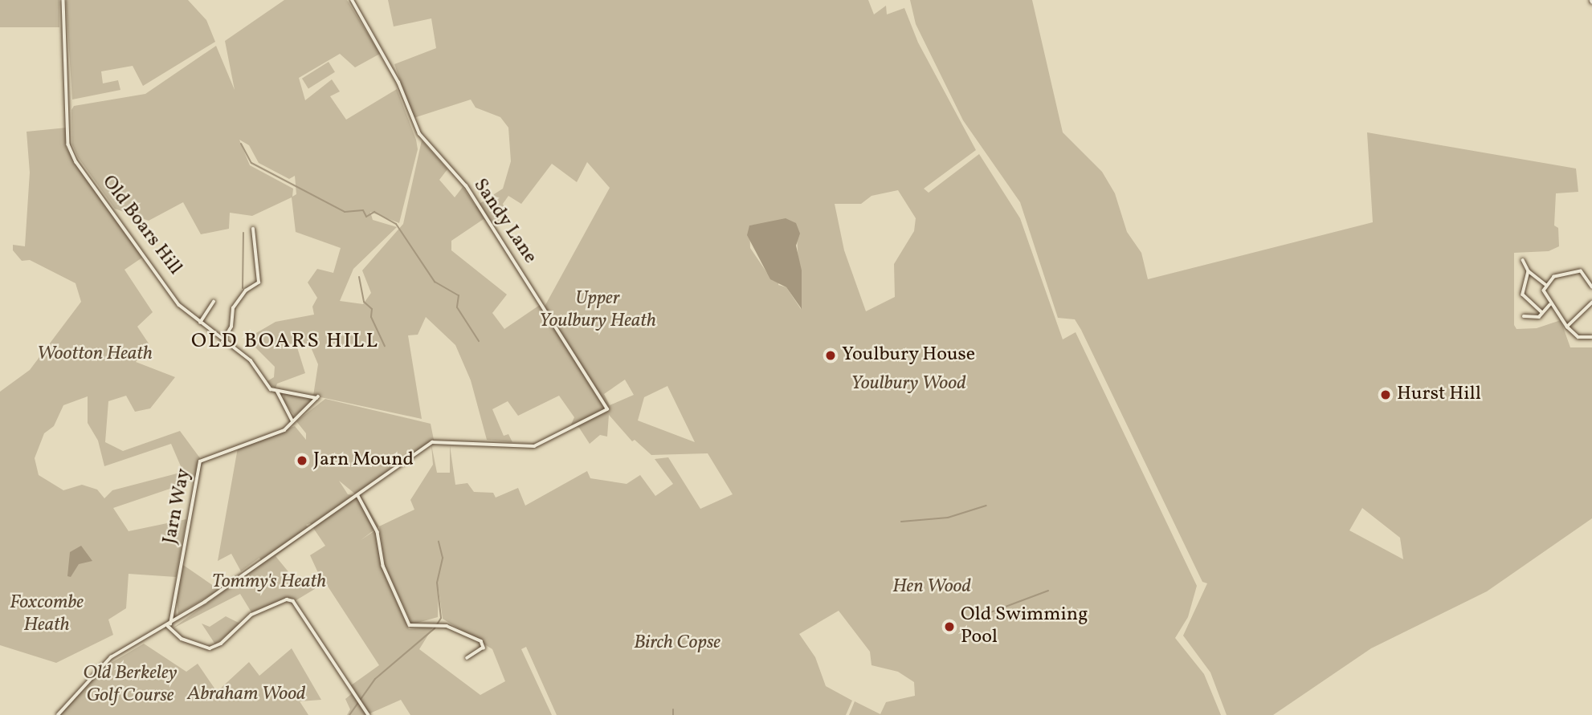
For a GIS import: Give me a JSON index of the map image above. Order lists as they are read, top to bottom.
{
  "streets": {
    "street": ["Sandy Lane", "Old Boars Hill", "Jarn Way"]
  },
  "crossings": [
    ["Old Boars Hill", "Jarn Way"]
  ],
  "districts": ["OLD BOARS HILL"],
  "parks": [
    "Upper Youlbury Heath",
    "Wootton Heath",
    "Youlbury Wood",
    "Tommy's Heath",
    "Hen Wood",
    "Foxcombe Heath",
    "Birch Copse",
    "Old Berkeley Golf Course",
    "Abraham Wood"
  ],
  "places": [
    "Youlbury House",
    "Hurst Hill",
    "Jarn Mound",
    "Old Swimming Pool"
  ]
}
